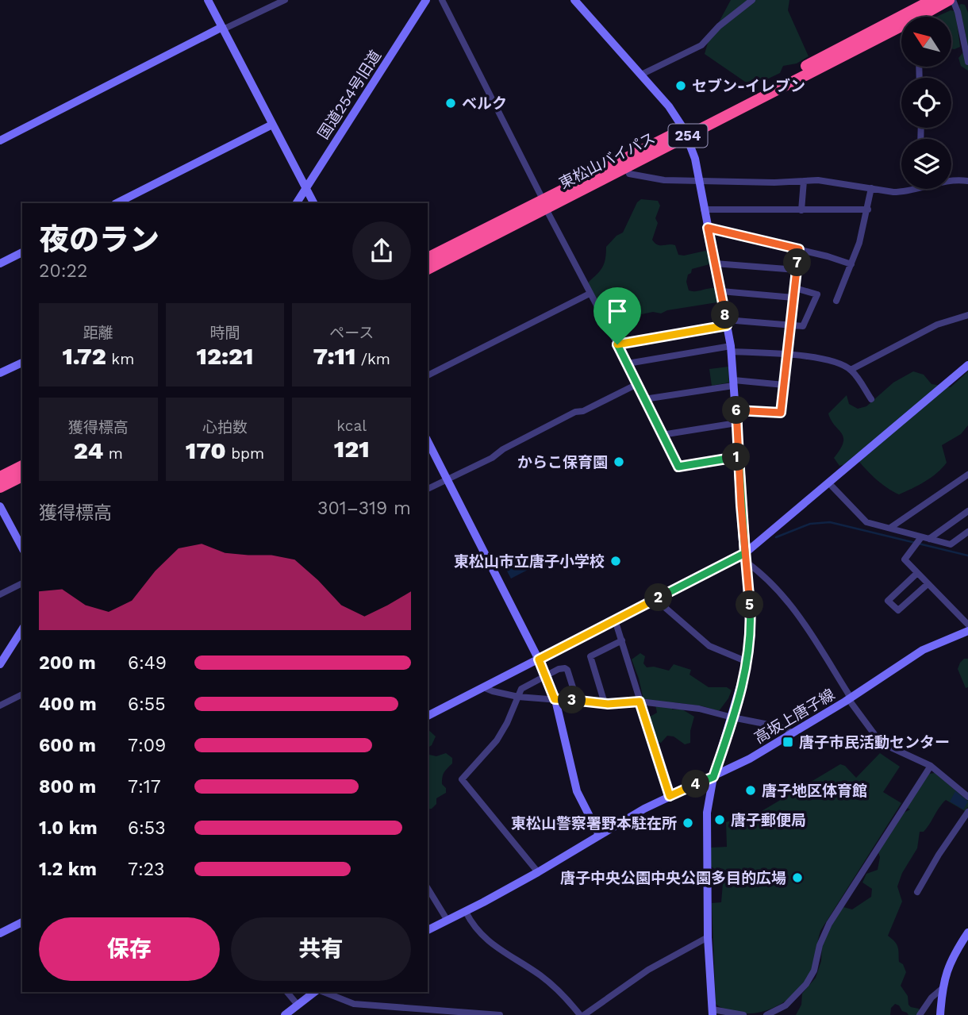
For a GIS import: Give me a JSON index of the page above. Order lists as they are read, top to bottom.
{
  "streets": {
    "highway": ["254", "東松山バイパス"],
    "street": ["国道254号旧道", "高坂上唐子線"]
  },
  "places": {
    "other": [
      "セブン-イレブン",
      "ベルク",
      "からこ保育園",
      "東松山市立唐子小学校",
      "唐子地区体育館",
      "唐子郵便局",
      "東松山警察署野本駐在所",
      "唐子中央公園中央公園多目的広場"
    ],
    "transit": ["唐子市民活動センター"]
  },
  "north": "top left",
  "page": {
    "heading": ["夜のラン", "20:22"],
    "pins": [
      "7",
      "8",
      "6",
      "1",
      "2",
      "5",
      "3",
      "4"
    ],
    "stats": [
      ["距離", "1.72 km"],
      ["時間", "12:21"],
      ["ペース", "7:11 /km"],
      ["獲得標高", "24 m"],
      ["心拍数", "170 bpm"],
      ["kcal", "121"]
    ],
    "chart": ["獲得標高", "301–319 m"],
    "list": [
      {
        "name": "200 m",
        "note": "6:49"
      },
      {
        "name": "400 m",
        "note": "6:55"
      },
      {
        "name": "600 m",
        "note": "7:09"
      },
      {
        "name": "800 m",
        "note": "7:17"
      },
      {
        "name": "1.0 km",
        "note": "6:53"
      },
      {
        "name": "1.2 km",
        "note": "7:23"
      }
    ],
    "buttons": ["保存", "共有"]
  }
}
